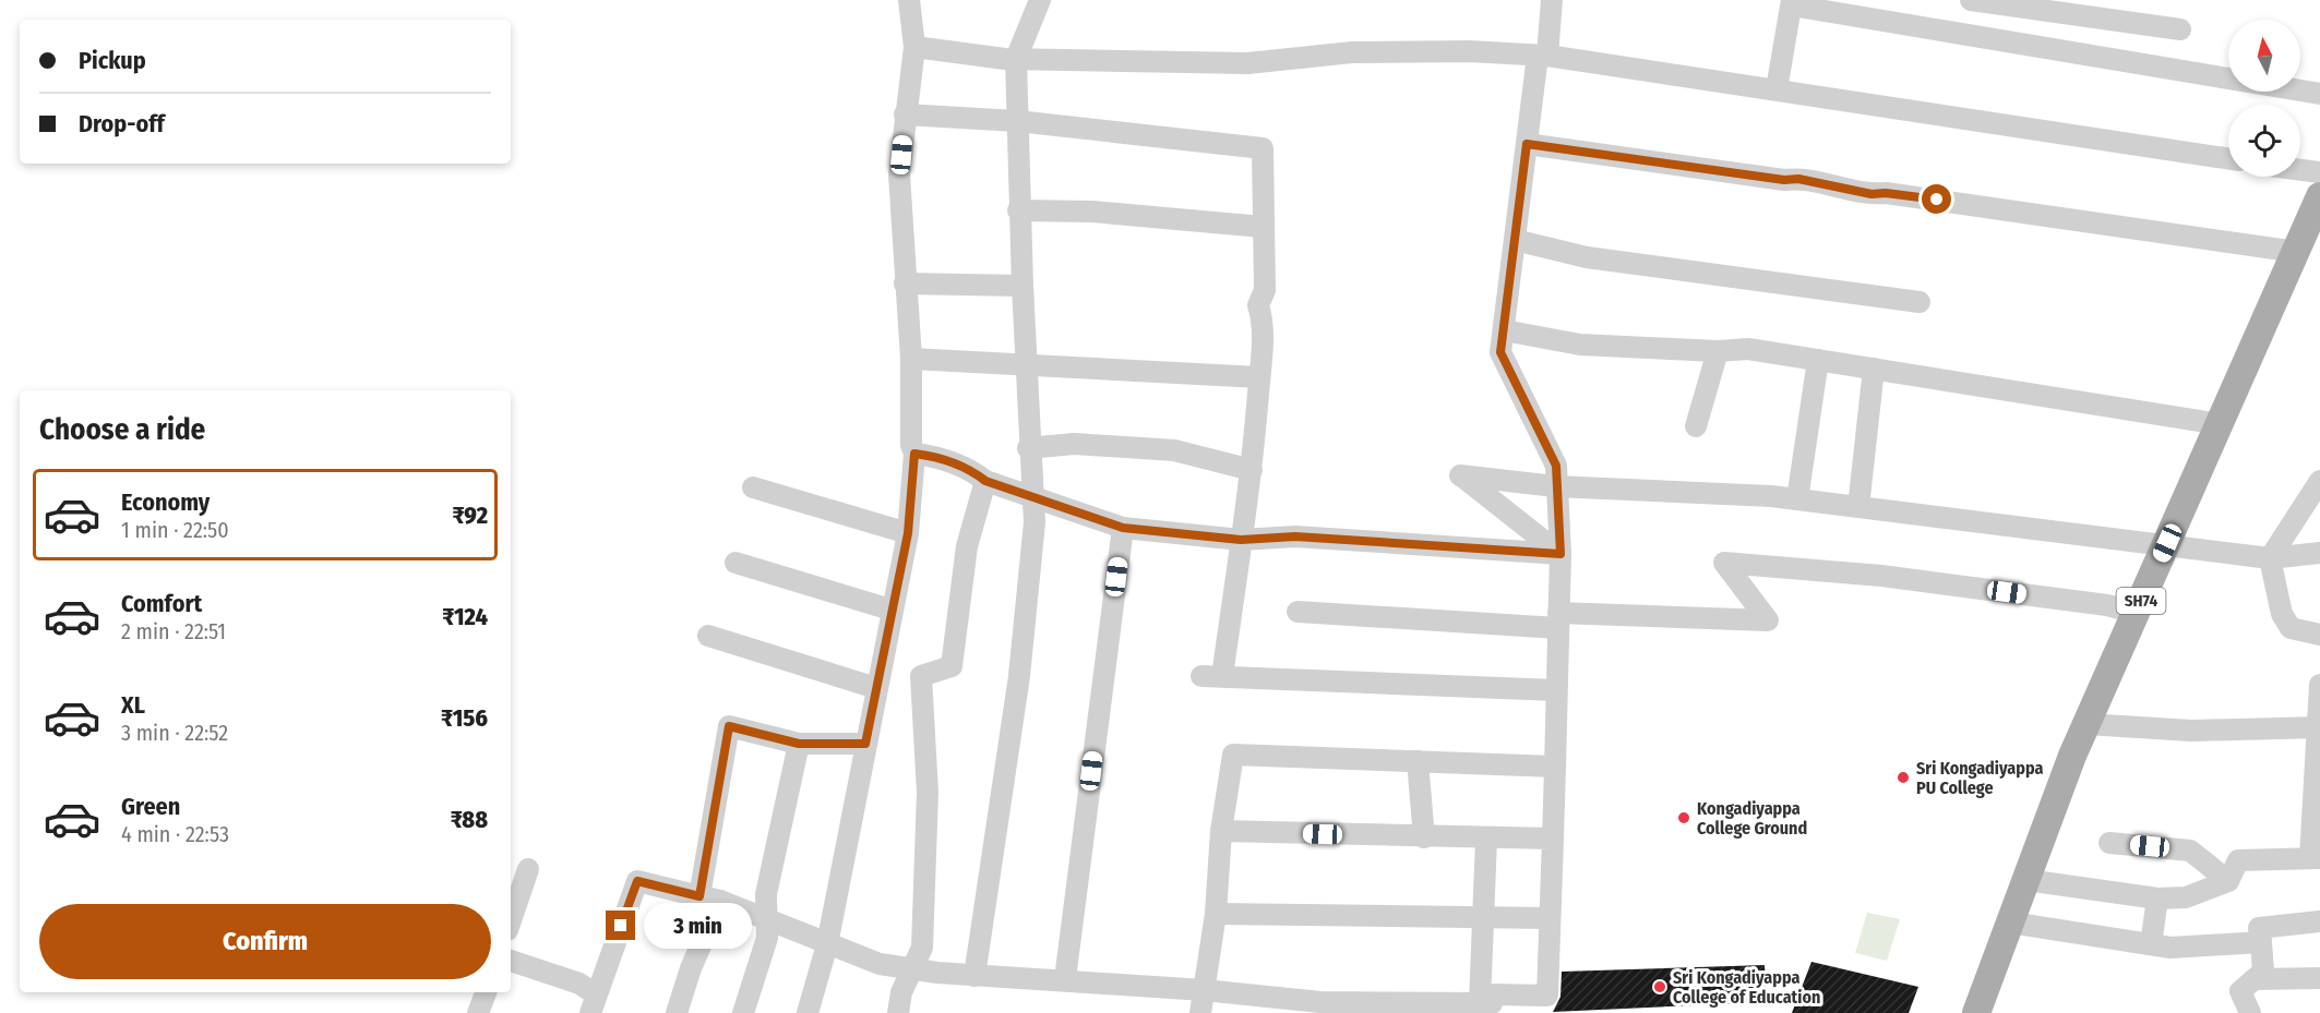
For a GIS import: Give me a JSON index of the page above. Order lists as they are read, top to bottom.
{
  "streets": {
    "main road": ["SH74"]
  },
  "places": ["Sri Kongadiyappa PU College", "Kongadiyappa College Ground", "Sri Kongadiyappa College of Education"],
  "north": "top",
  "page": {
    "banner": ["Pickup", "Drop-off"],
    "heading": "Choose a ride",
    "list": [
      {
        "name": "Economy",
        "note": "1 min · 22:50",
        "value": "₹92"
      },
      {
        "name": "Comfort",
        "note": "2 min · 22:51",
        "value": "₹124"
      },
      {
        "name": "XL",
        "note": "3 min · 22:52",
        "value": "₹156"
      },
      {
        "name": "Green",
        "note": "4 min · 22:53",
        "value": "₹88"
      }
    ],
    "buttons": "Confirm",
    "bubble": "3 min"
  }
}
